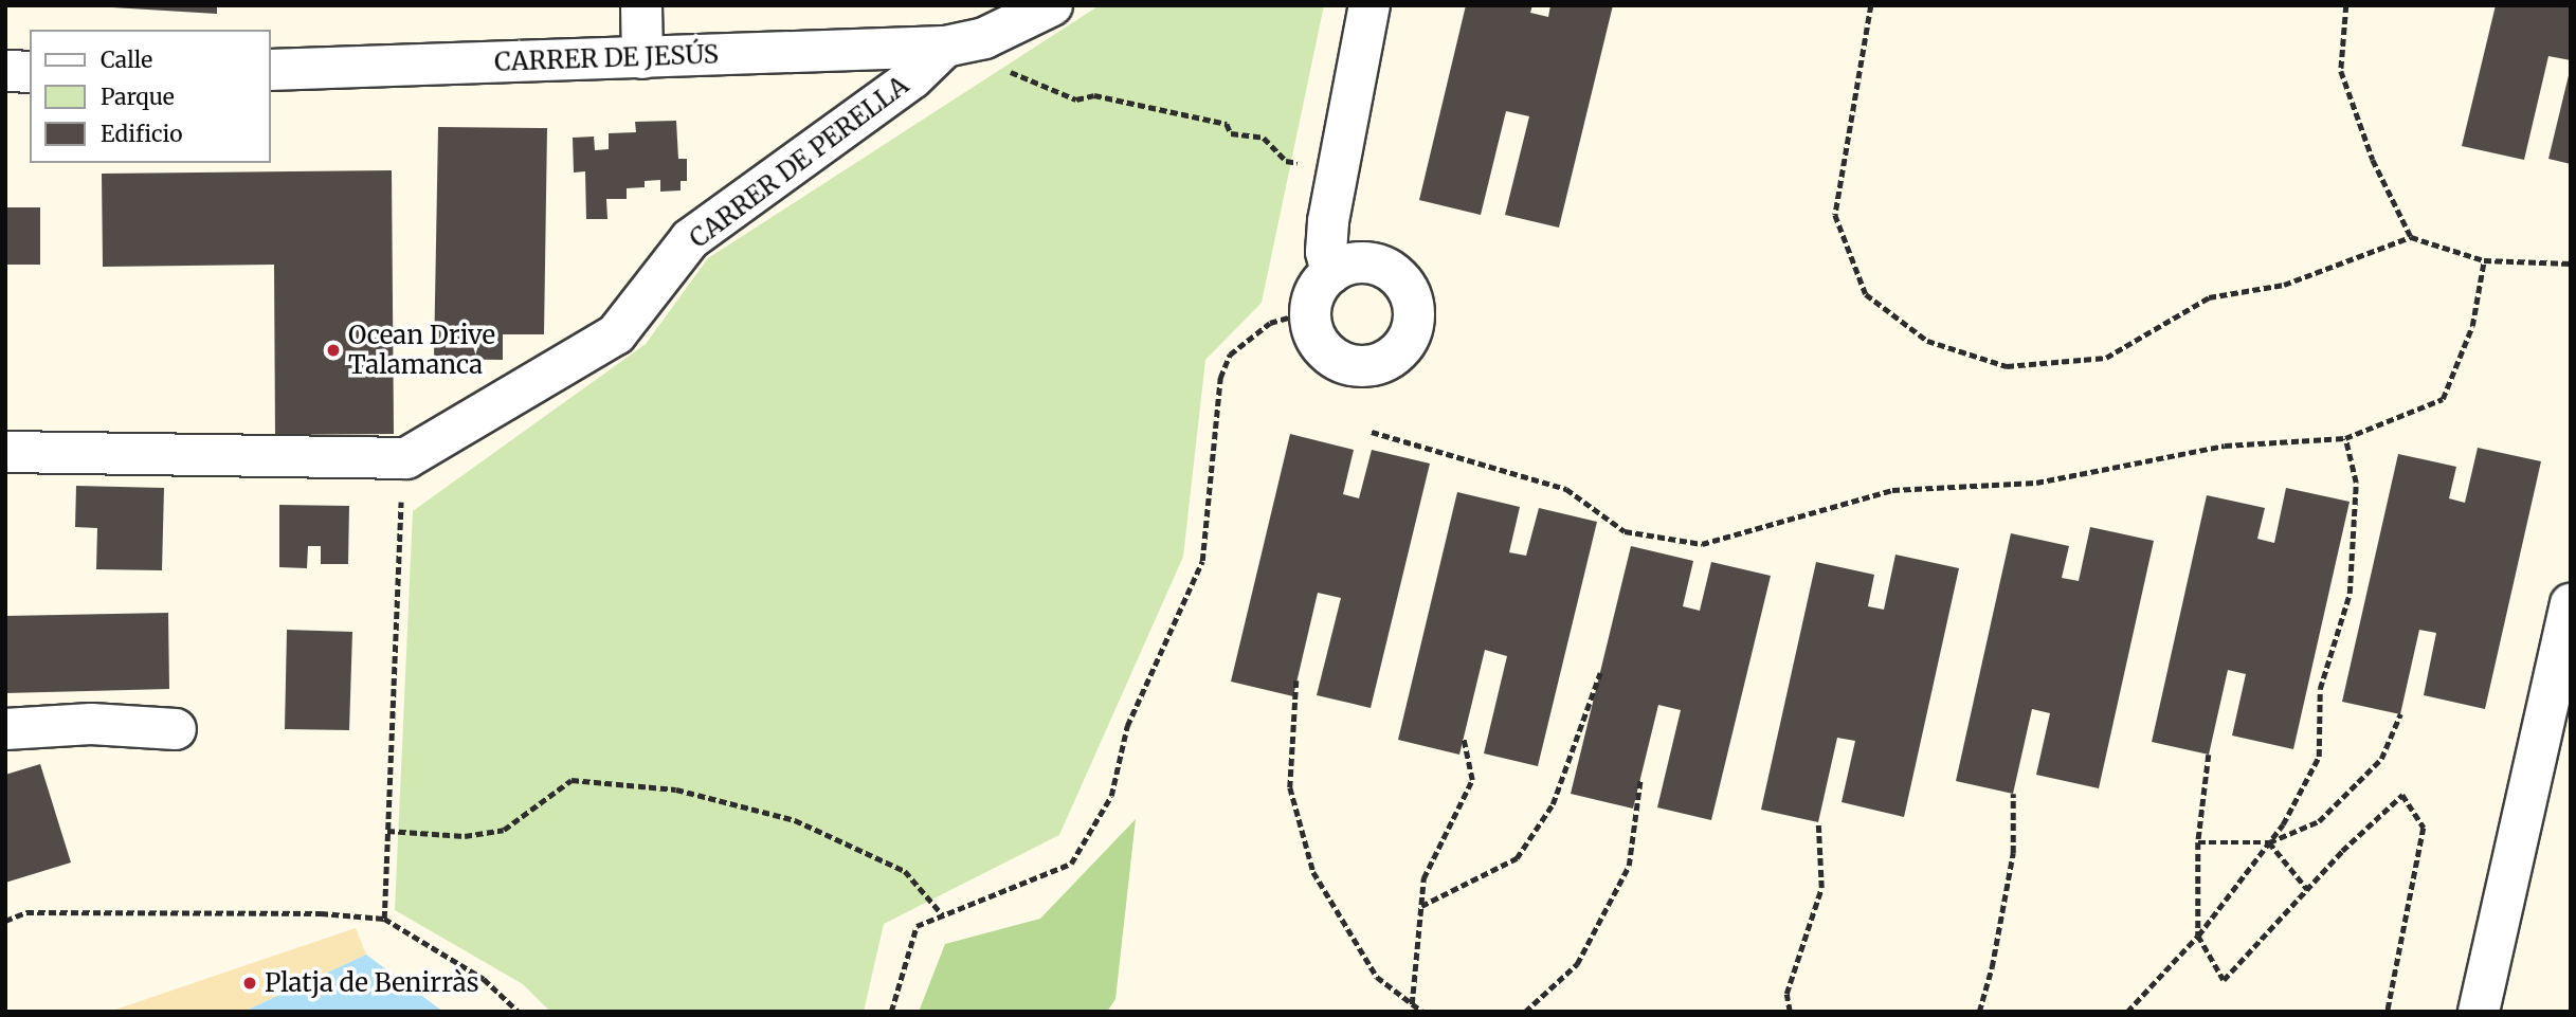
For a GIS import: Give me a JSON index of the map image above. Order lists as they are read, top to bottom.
{
  "streets": {
    "street": ["CARRER DE JESÚS", "CARRER DE PERELLA"]
  },
  "crossings": [
    ["CARRER DE JESÚS", "CARRER DE PERELLA"]
  ],
  "places": ["Ocean Drive Talamanca", "Platja de Benirràs"],
  "legend": ["Calle", "Parque", "Edificio"]
}
